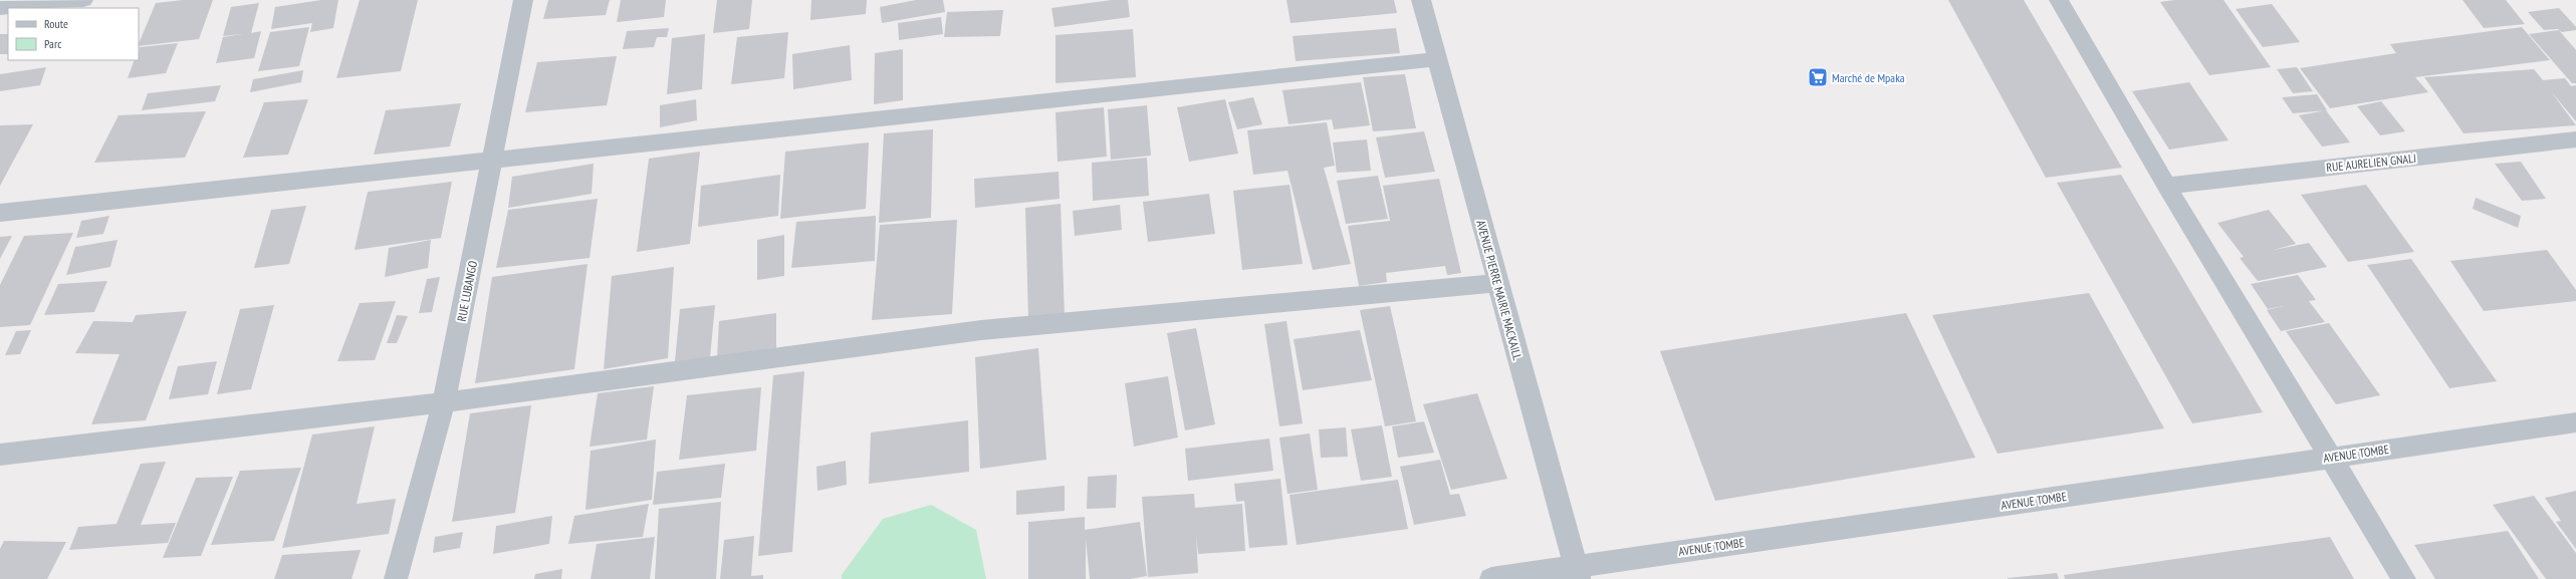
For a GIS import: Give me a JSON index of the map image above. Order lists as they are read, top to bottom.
{
  "streets": {
    "street": [
      "RUE AURELIEN GNALI",
      "AVENUE PIERRE MAIRIE MACKAILL",
      "RUE LUBANGO",
      "AVENUE TOMBE"
    ]
  },
  "crossings": [
    ["AVENUE PIERRE MAIRIE MACKAILL", "AVENUE TOMBE"]
  ],
  "places": {
    "supermarket": ["Marché de Mpaka"]
  },
  "legend": ["Route", "Parc"]
}
